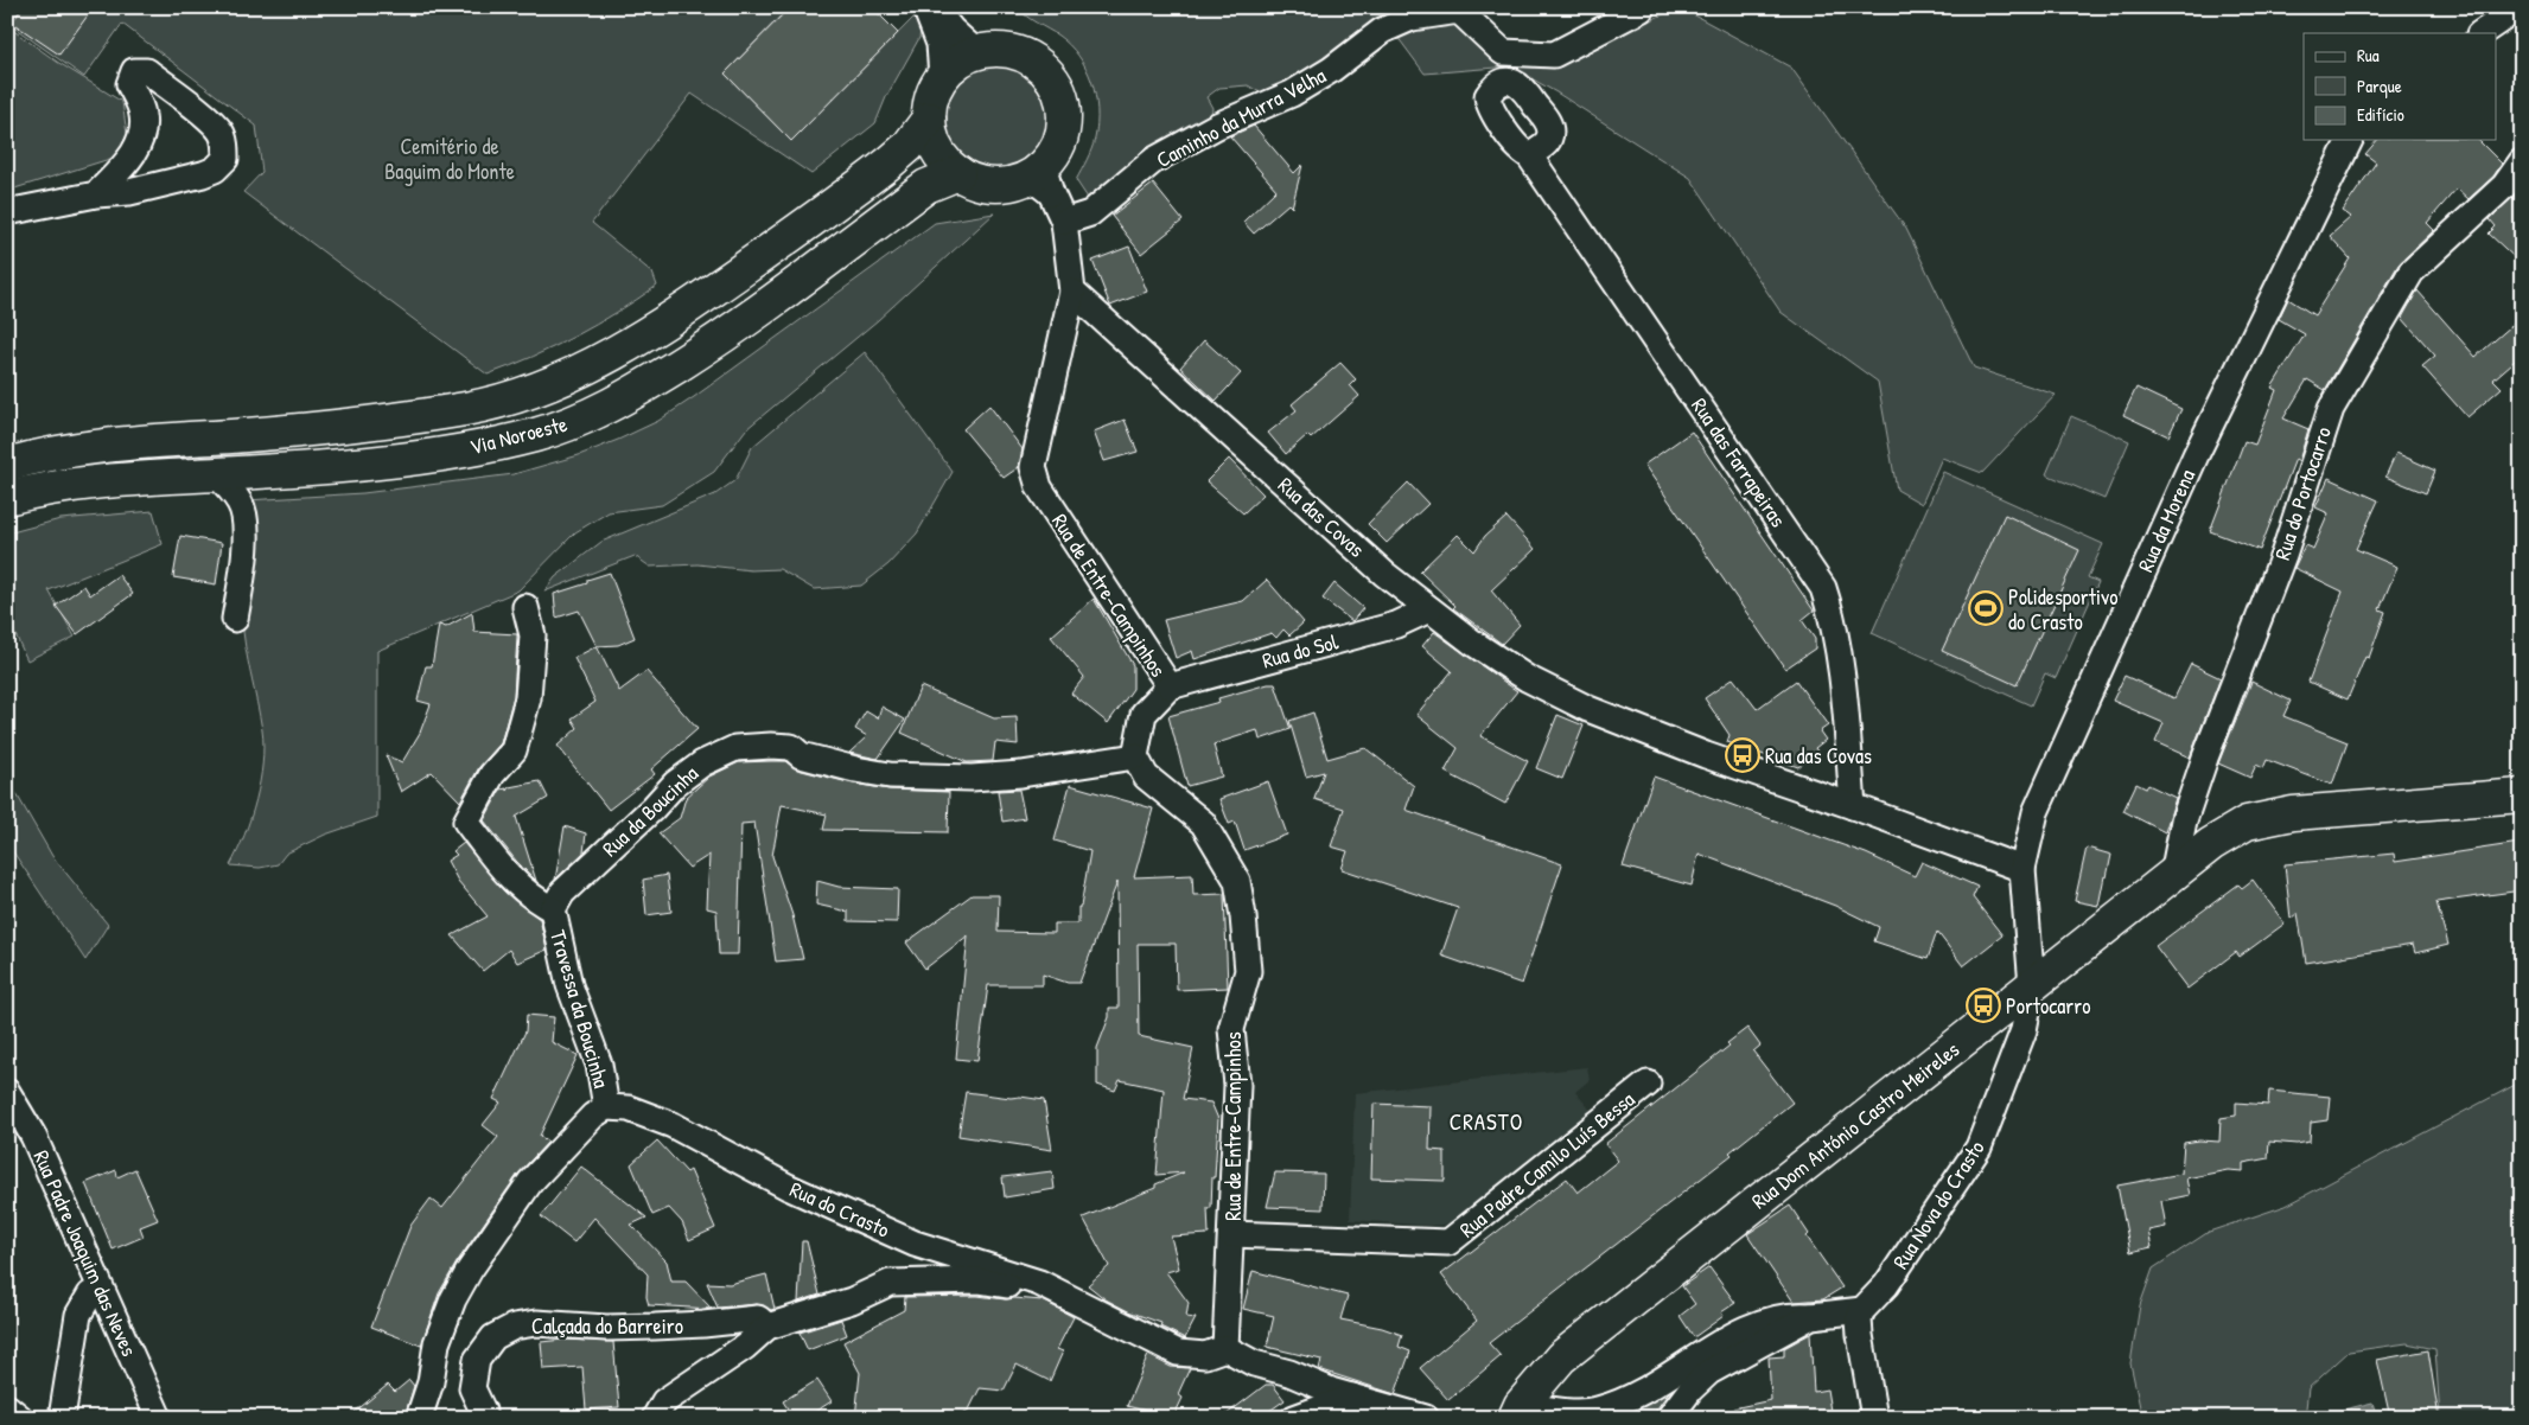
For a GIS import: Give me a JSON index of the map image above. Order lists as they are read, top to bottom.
{
  "streets": {
    "main road": ["Via Noroeste", "Rua Dom António Castro Meireles"],
    "street": [
      "Caminho da Murra Velha",
      "Rua das Farrapeiras",
      "Rua do Portocarro",
      "Rua das Covas",
      "Rua da Morena",
      "Rua de Entre-Campinhos",
      "Rua do Sol",
      "Rua da Boucinha",
      "Travessa da Boucinha",
      "Rua Padre Camilo Luís Bessa",
      "Rua Nova do Crasto",
      "Rua do Crasto",
      "Rua Padre Joaquim das Neves",
      "Calçada do Barreiro"
    ]
  },
  "crossings": [
    ["Rua das Farrapeiras", "Rua das Covas"],
    ["Rua do Portocarro", "Rua Dom António Castro Meireles"],
    ["Rua das Covas", "Rua da Morena"],
    ["Rua das Covas", "Rua de Entre-Campinhos"],
    ["Rua das Covas", "Rua do Sol"],
    ["Rua da Morena", "Rua Dom António Castro Meireles"],
    ["Rua da Morena", "Rua Nova do Crasto"],
    ["Rua de Entre-Campinhos", "Rua do Sol"],
    ["Rua de Entre-Campinhos", "Rua da Boucinha"],
    ["Rua de Entre-Campinhos", "Rua Padre Camilo Luís Bessa"],
    ["Rua de Entre-Campinhos", "Rua do Crasto"],
    ["Rua da Boucinha", "Travessa da Boucinha"],
    ["Travessa da Boucinha", "Rua do Crasto"],
    ["Rua Dom António Castro Meireles", "Rua Nova do Crasto"]
  ],
  "districts": ["CRASTO"],
  "parks": ["Cemitério de Baguim do Monte"],
  "places": {
    "sports": ["Polidesportivo do Crasto"],
    "bus stop": ["Rua das Covas", "Portocarro"]
  },
  "legend": ["Rua", "Parque", "Edifício"]
}
